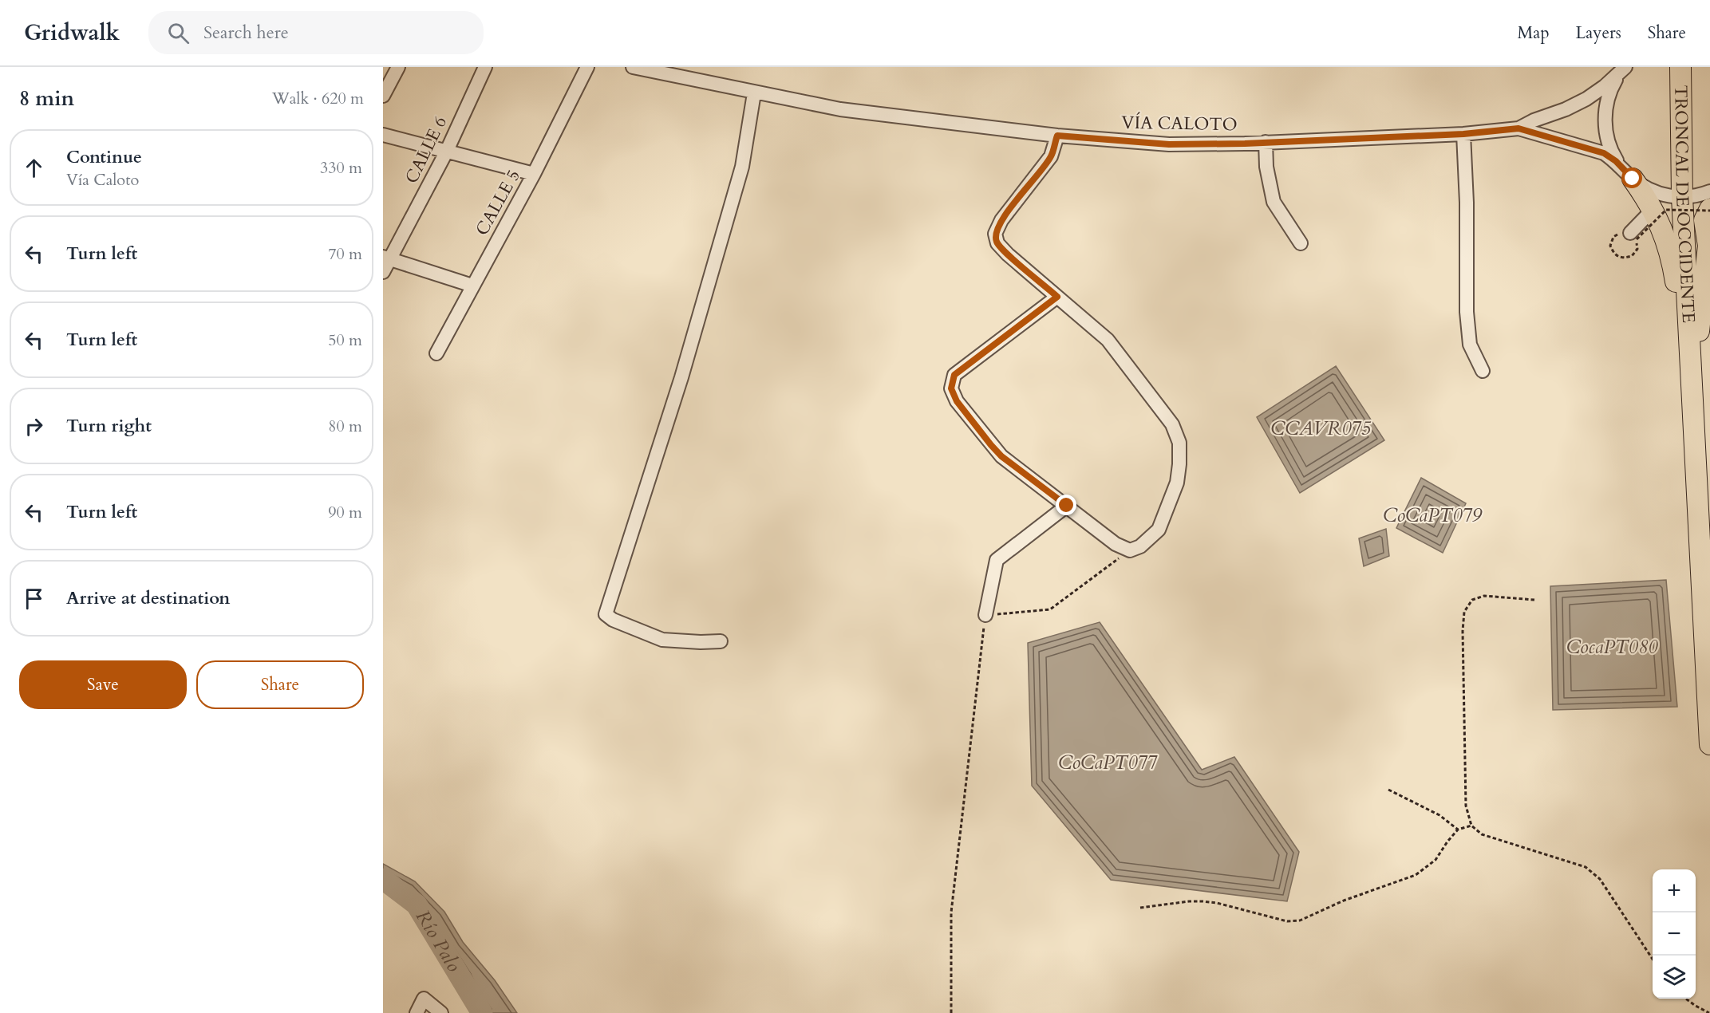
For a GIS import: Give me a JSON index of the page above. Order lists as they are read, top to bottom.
{
  "streets": {
    "highway": ["TRONCAL DE OCCIDENTE"],
    "street": ["VÍA CALOTO", "CALLE 6", "CALLE 5"]
  },
  "crossings": [
    ["VÍA CALOTO", "TRONCAL DE OCCIDENTE"]
  ],
  "water": [
    "CCAVR075",
    "CoCaPT079",
    "CocaPT080",
    "CoCaPT077",
    "Río Palo"
  ],
  "page": {
    "header": "Gridwalk",
    "search": "Search here",
    "nav": ["Map", "Layers", "Share"],
    "heading": ["8 min", "Walk · 620 m"],
    "list": [
      ["Continue", "Vía Caloto", "330 m"],
      ["Turn left", "70 m"],
      ["Turn left", "50 m"],
      ["Turn right", "80 m"],
      ["Turn left", "90 m"],
      "Arrive at destination"
    ],
    "buttons": ["Save", "Share"],
    "map_buttons": ["+", "−"]
  }
}
